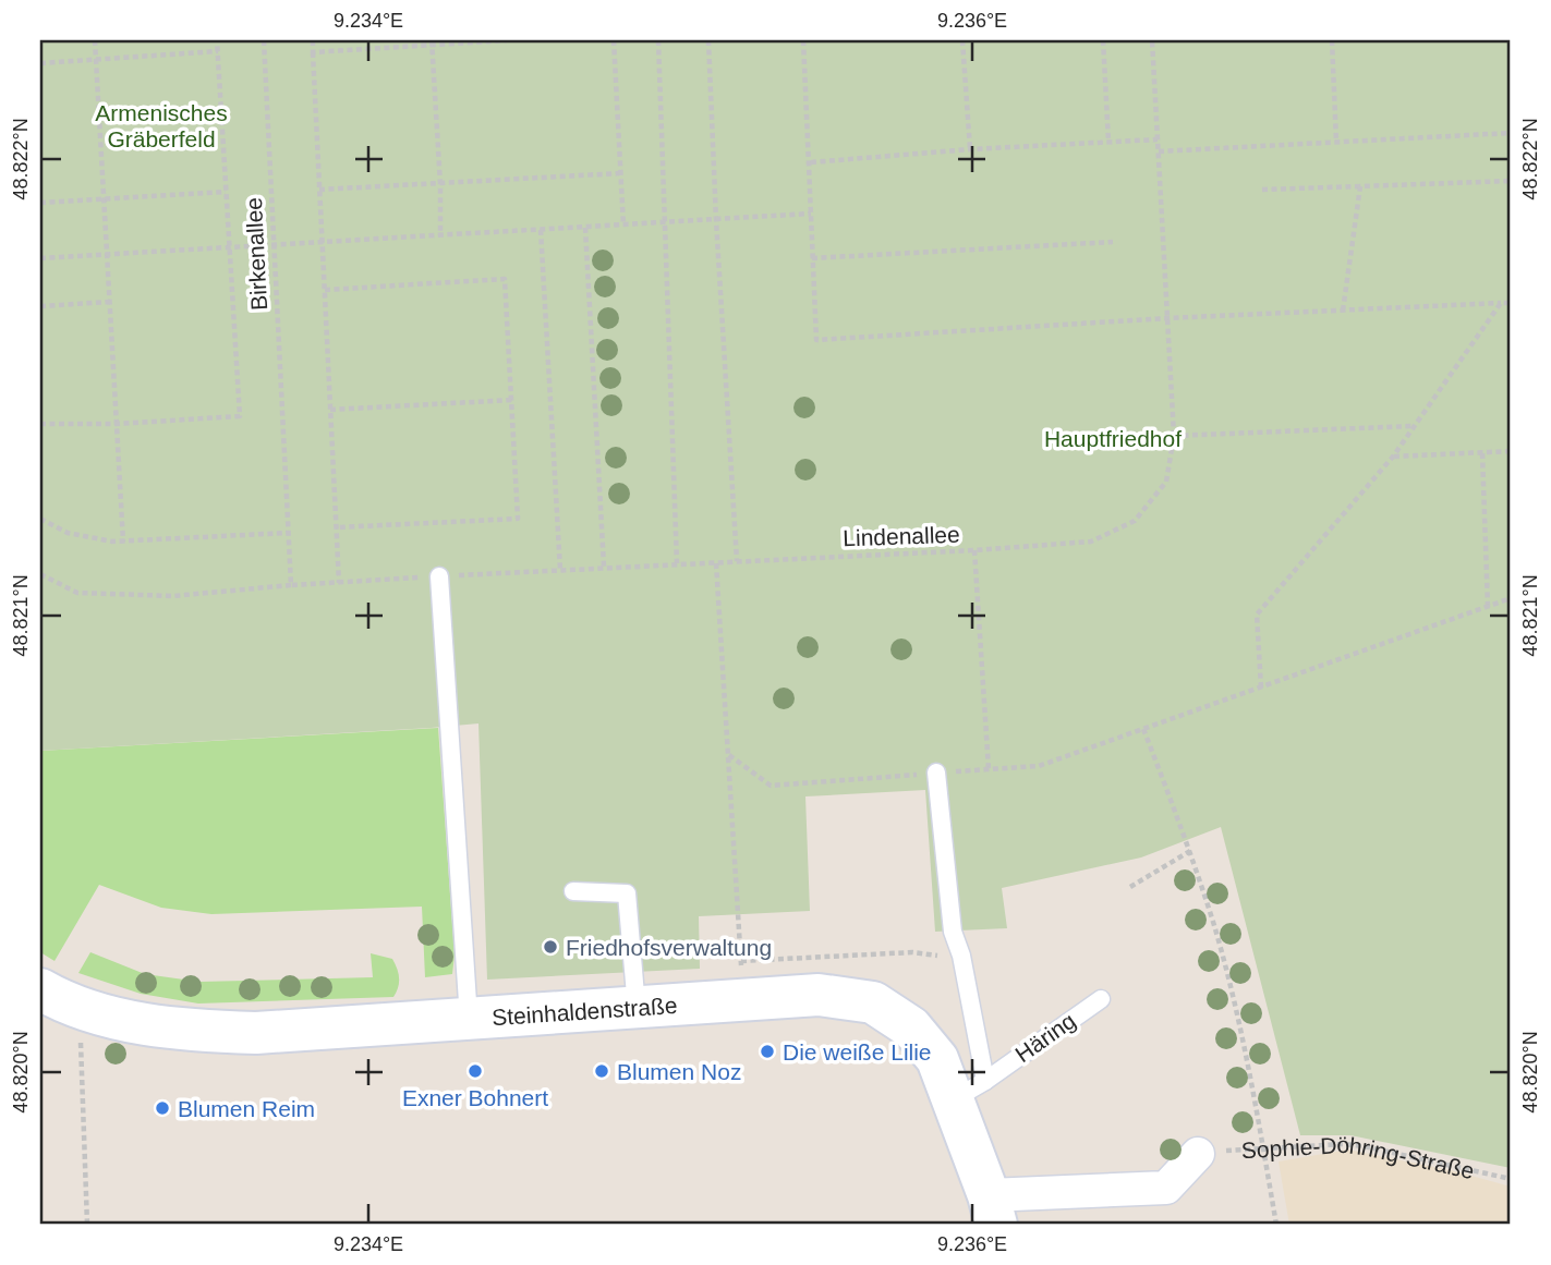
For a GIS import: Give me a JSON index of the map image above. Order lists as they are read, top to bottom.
{
  "streets": {
    "street": ["Steinhaldenstraße"],
    "lane": ["Häring"],
    "path": ["Birkenallee", "Lindenallee", "Sophie-Döhring-Straße"]
  },
  "crossings": [
    ["Steinhaldenstraße", "Häring"]
  ],
  "parks": ["Armenisches Gräberfeld", "Hauptfriedhof"],
  "places": [
    "Friedhofsverwaltung",
    "Die weiße Lilie",
    "Exner Bohnert",
    "Blumen Noz",
    "Blumen Reim"
  ],
  "coordinates": [
    "9.234°E",
    "9.236°E",
    "48.822°N",
    "48.821°N",
    "48.820°N"
  ]
}
